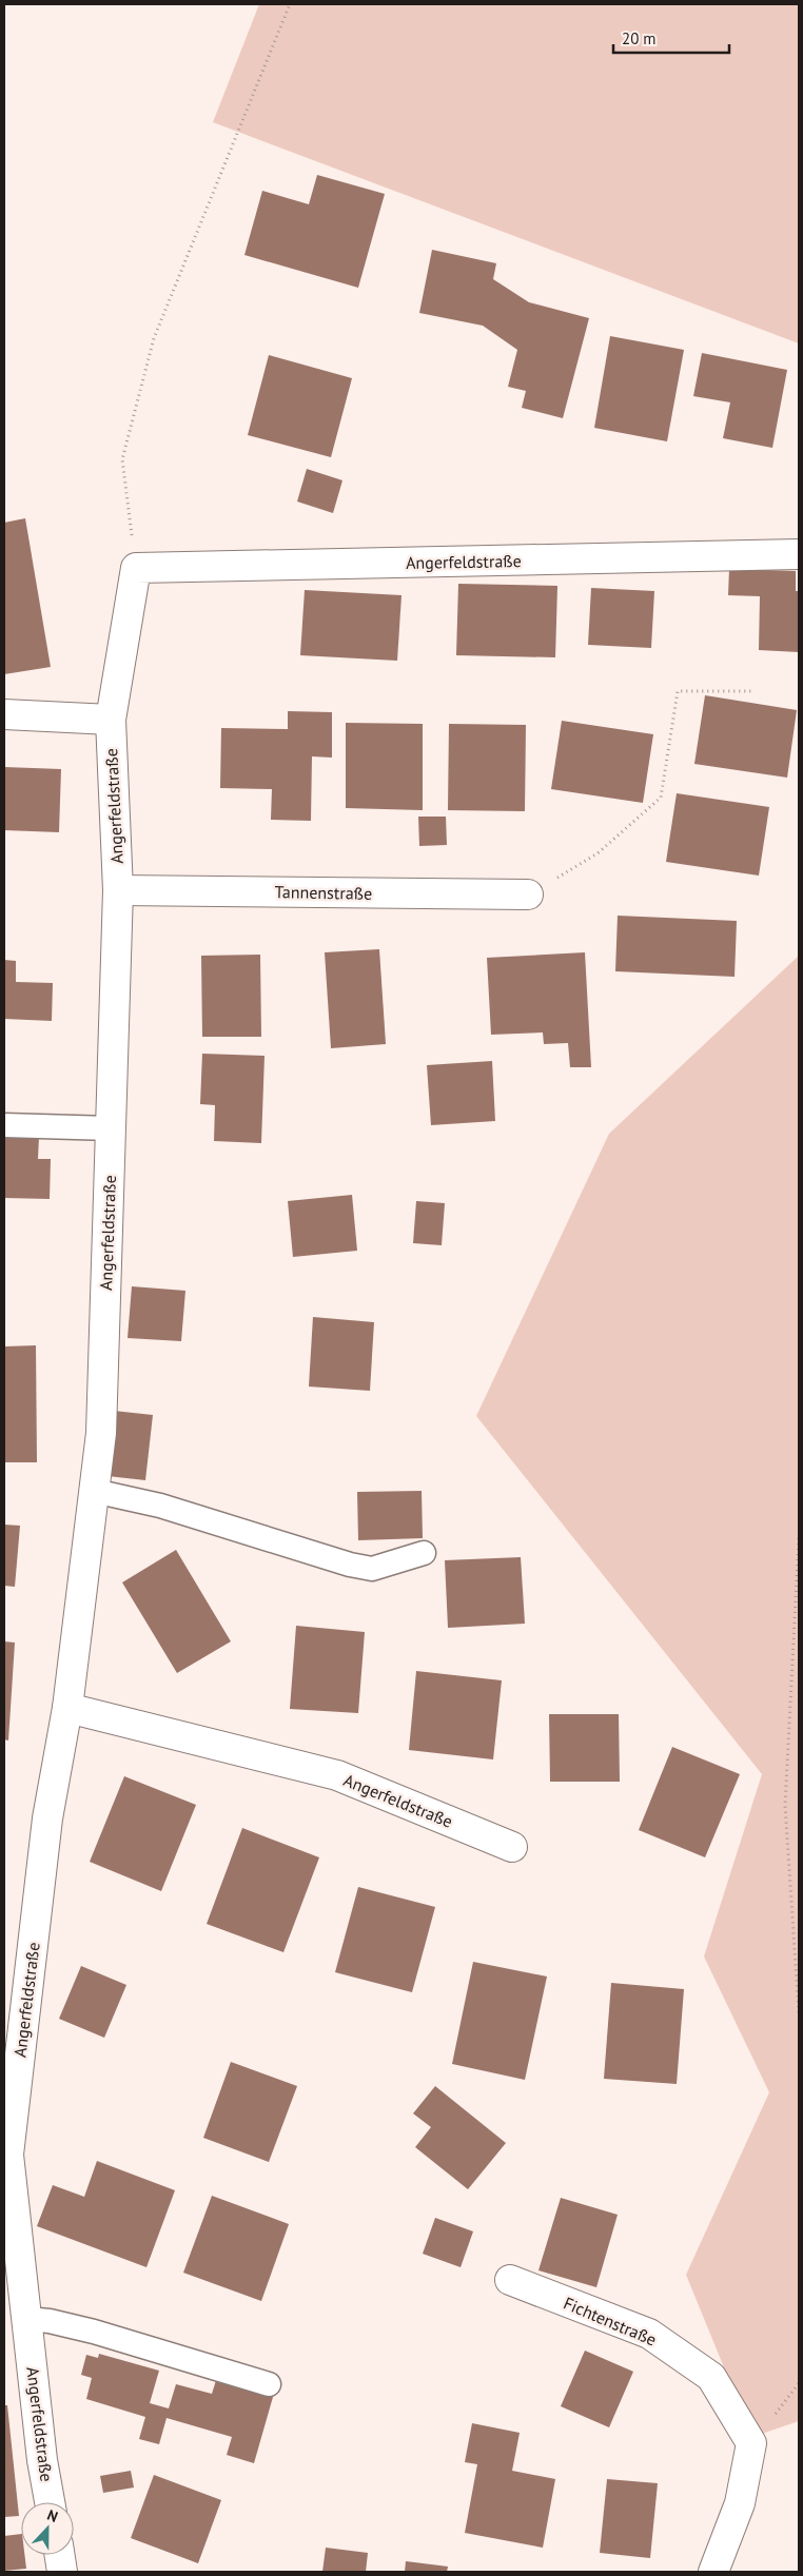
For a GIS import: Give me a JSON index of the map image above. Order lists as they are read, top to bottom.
{
  "streets": {
    "street": ["Angerfeldstraße", "Tannenstraße", "Fichtenstraße"]
  },
  "crossings": [
    ["Angerfeldstraße", "Tannenstraße"]
  ],
  "scale_bar": "20 m",
  "north": "top"
}
